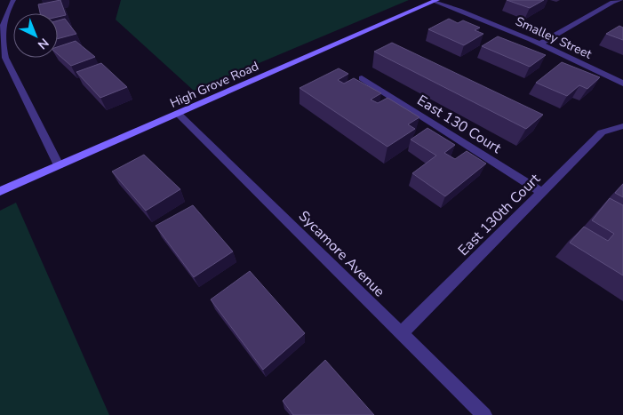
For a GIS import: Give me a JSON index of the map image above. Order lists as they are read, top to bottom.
{
  "streets": {
    "main road": ["High Grove Road"],
    "street": [
      "Smalley Street",
      "East 130 Court",
      "East 130th Court",
      "Sycamore Avenue"
    ]
  },
  "crossings": [
    ["Smalley Street", "High Grove Road"],
    ["High Grove Road", "Sycamore Avenue"],
    ["East 130 Court", "East 130th Court"],
    ["East 130th Court", "Sycamore Avenue"]
  ],
  "north": "bottom right"
}
